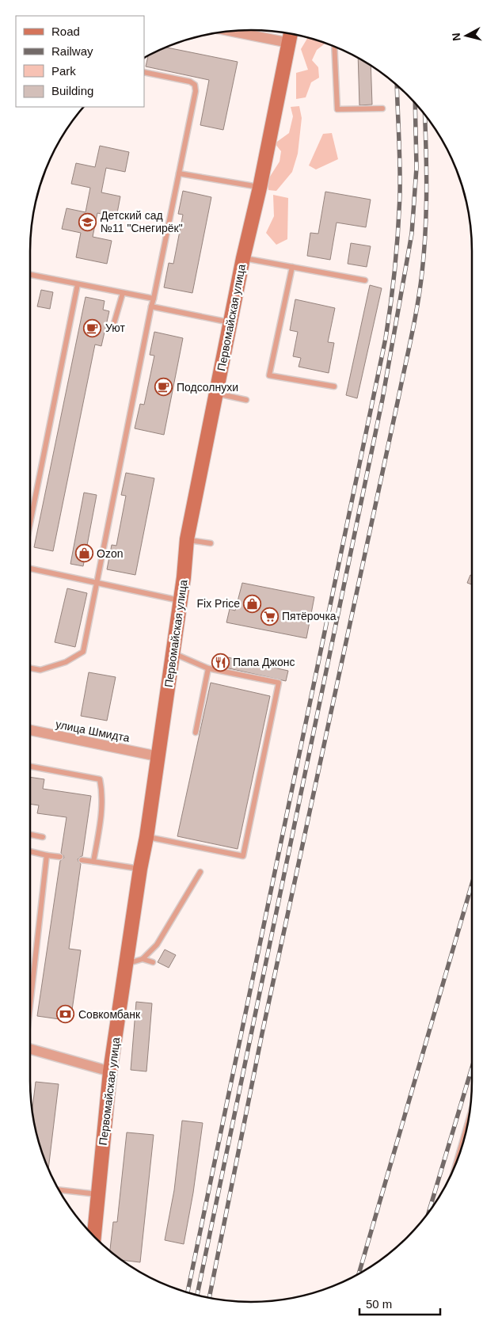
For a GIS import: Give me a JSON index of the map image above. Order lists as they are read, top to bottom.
{
  "streets": {
    "main road": ["Первомайская улица"],
    "street": ["улица Шмидта"]
  },
  "crossings": [
    ["Первомайская улица", "улица Шмидта"]
  ],
  "places": {
    "school or university": ["Детский сад №11 \"Снегирёк\""],
    "cafe": ["Уют", "Подсолнухи"],
    "shop": ["Ozon", "Fix Price"],
    "supermarket": ["Пятёрочка"],
    "restaurant": ["Папа Джонс"],
    "bank": ["Совкомбанк"]
  },
  "legend": [
    "Road",
    "Railway",
    "Park",
    "Building"
  ],
  "scale_bar": "50 m",
  "north": "left"
}
